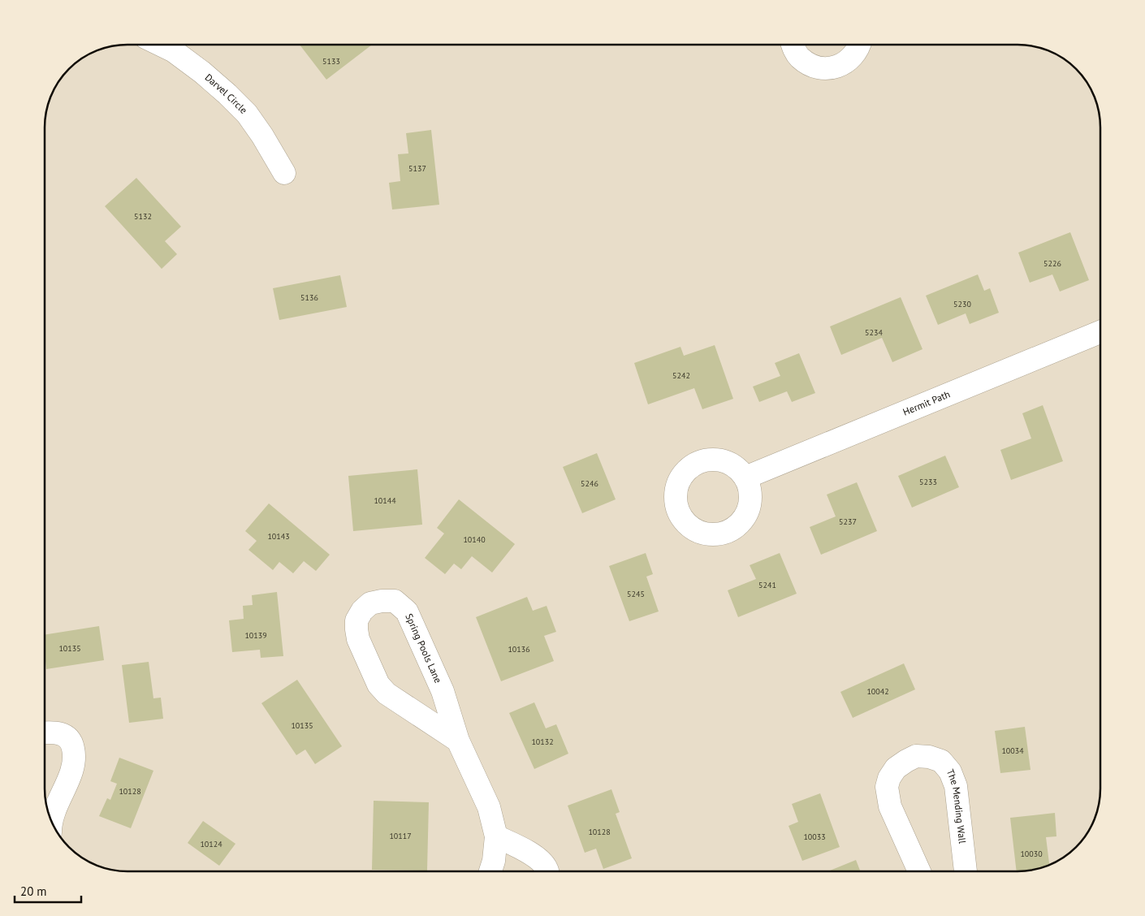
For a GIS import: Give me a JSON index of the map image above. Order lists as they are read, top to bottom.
{
  "streets": {
    "street": [
      "Darvel Circle",
      "Hermit Path",
      "Spring Pools Lane",
      "The Mending Wall"
    ]
  },
  "house_numbers": [
    "5133",
    "5137",
    "5132",
    "5226",
    "5136",
    "5230",
    "5234",
    "5242",
    "5233",
    "5246",
    "10144",
    "5237",
    "10143",
    "10140",
    "5241",
    "5245",
    "10139",
    "10135",
    "10136",
    "10042",
    "10135",
    "10132",
    "10034",
    "10128",
    "10128",
    "10117",
    "10033",
    "10124",
    "10030"
  ],
  "scale_bar": "20 m"
}
